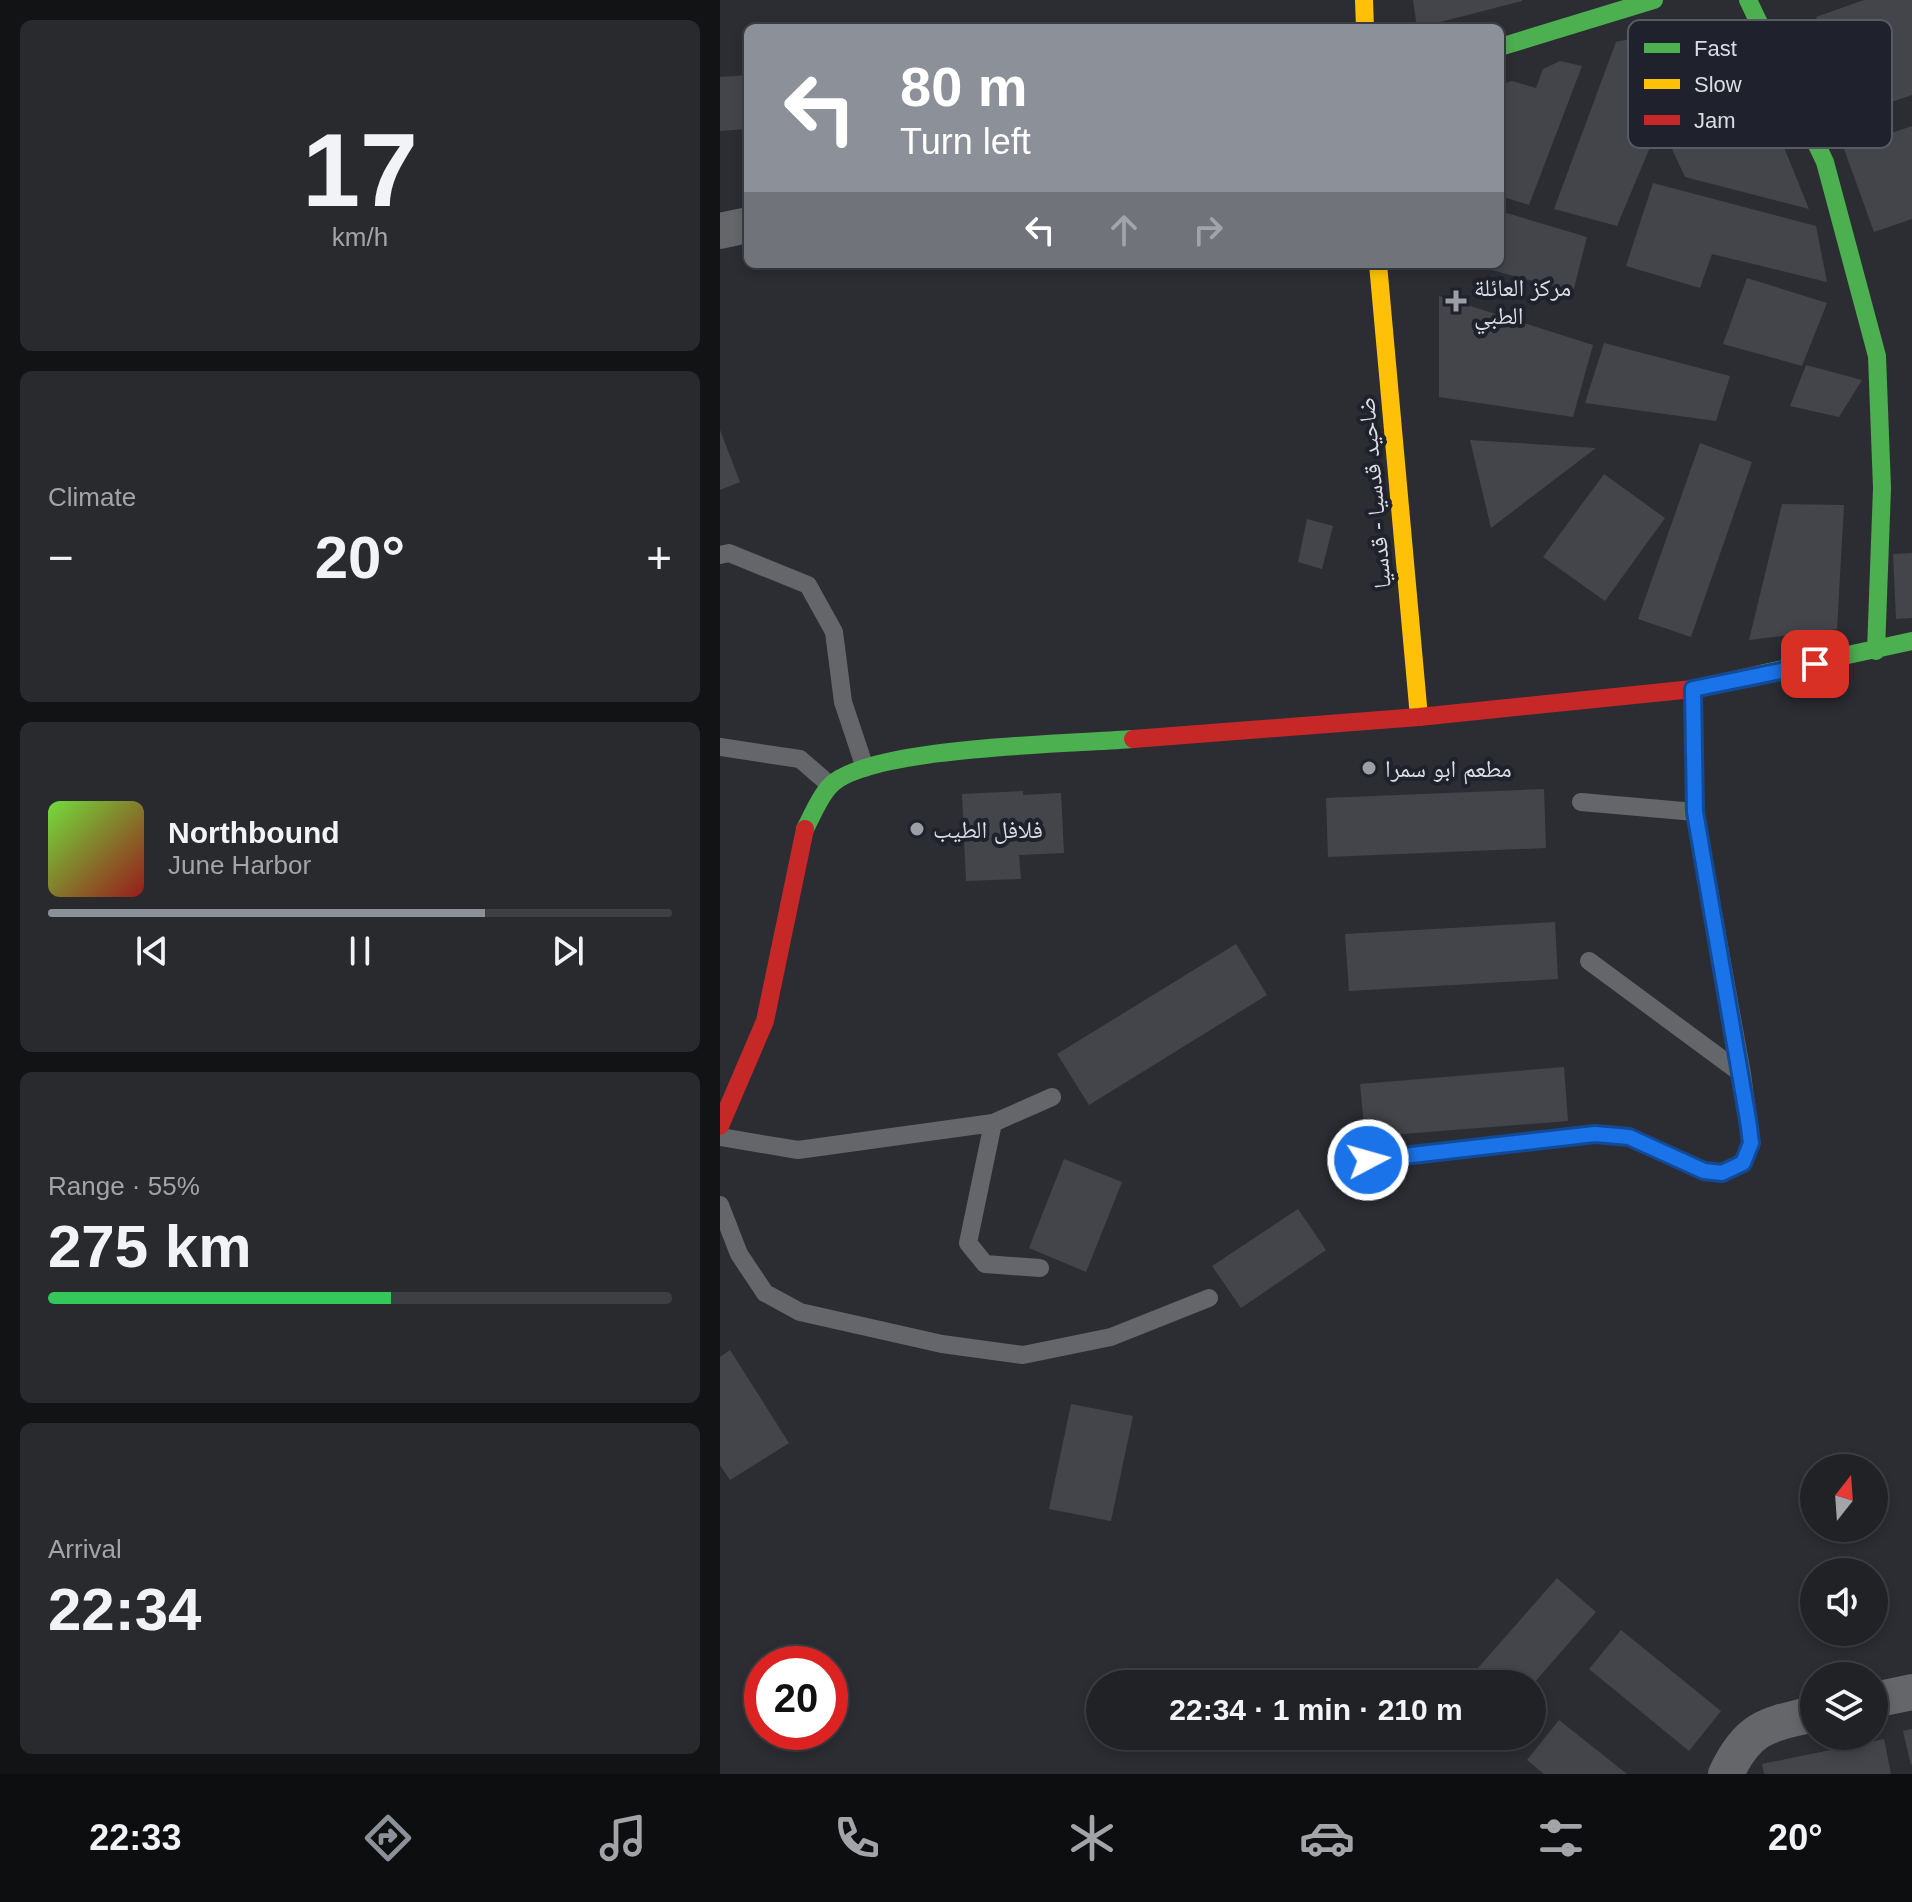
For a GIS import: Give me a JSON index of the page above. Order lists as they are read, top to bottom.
{
  "streets": {
    "main road": ["ضاحيد قدسيا - قدسيا"]
  },
  "places": {
    "health": ["مركز العائلة الطبي"],
    "other": ["مطعم ابو سمرا", "فلافل الطيب"]
  },
  "legend": ["Fast", "Slow", "Jam"],
  "north": "top",
  "page": {
    "tile": [
      ["17", "km/h"],
      "Climate",
      ["Range · 55%", "275 km"],
      ["Arrival", "22:34"]
    ],
    "turn": ["80 m", "Turn left"],
    "heat": ["−", "20°", "+"],
    "song": ["Northbound", "June Harbor"],
    "limit": "20",
    "trip": "22:34 · 1 min · 210 m",
    "tabs": ["22:33", "20°"]
  }
}
